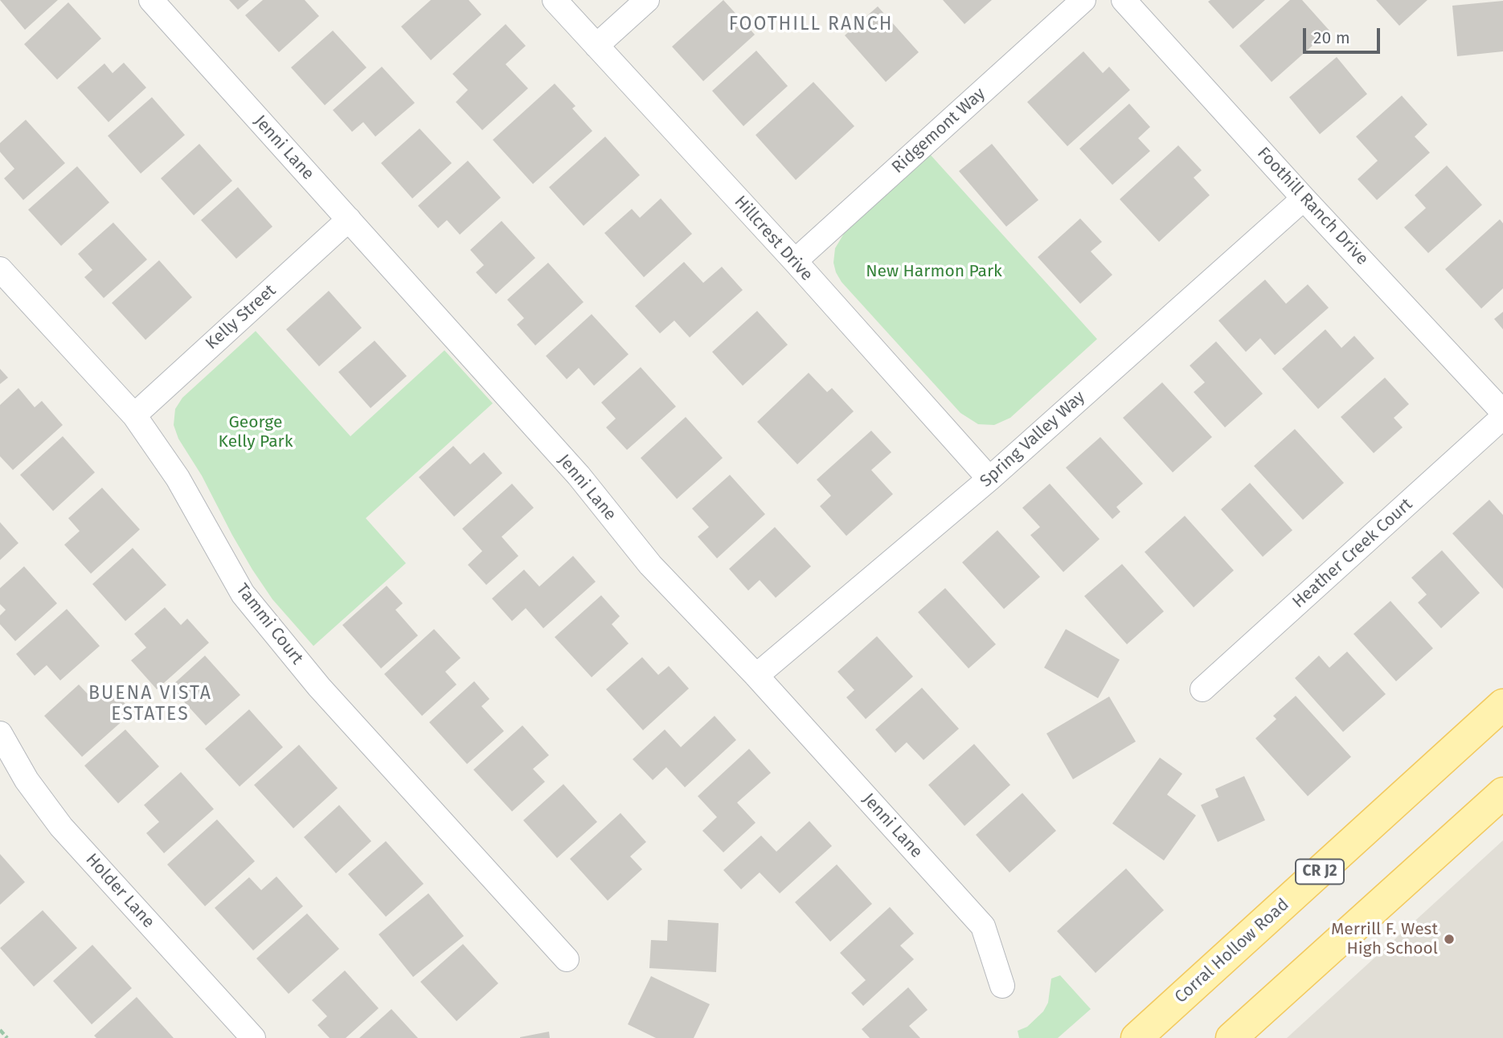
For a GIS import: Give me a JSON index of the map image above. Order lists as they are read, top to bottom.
{
  "streets": {
    "main road": ["CR J2", "Corral Hollow Road"],
    "street": [
      "Ridgemont Way",
      "Jenni Lane",
      "Foothill Ranch Drive",
      "Hillcrest Drive",
      "Kelly Street",
      "Spring Valley Way",
      "Heather Creek Court",
      "Tammi Court",
      "Holder Lane"
    ]
  },
  "crossings": [
    ["Ridgemont Way", "Hillcrest Drive"],
    ["Jenni Lane", "Kelly Street"],
    ["Jenni Lane", "Spring Valley Way"],
    ["Foothill Ranch Drive", "Spring Valley Way"],
    ["Hillcrest Drive", "Spring Valley Way"],
    ["Kelly Street", "Tammi Court"]
  ],
  "districts": ["FOOTHILL RANCH", "BUENA VISTA ESTATES"],
  "parks": ["New Harmon Park", "George Kelly Park"],
  "places": ["Merrill F. West High School"],
  "scale_bar": "20 m"
}
